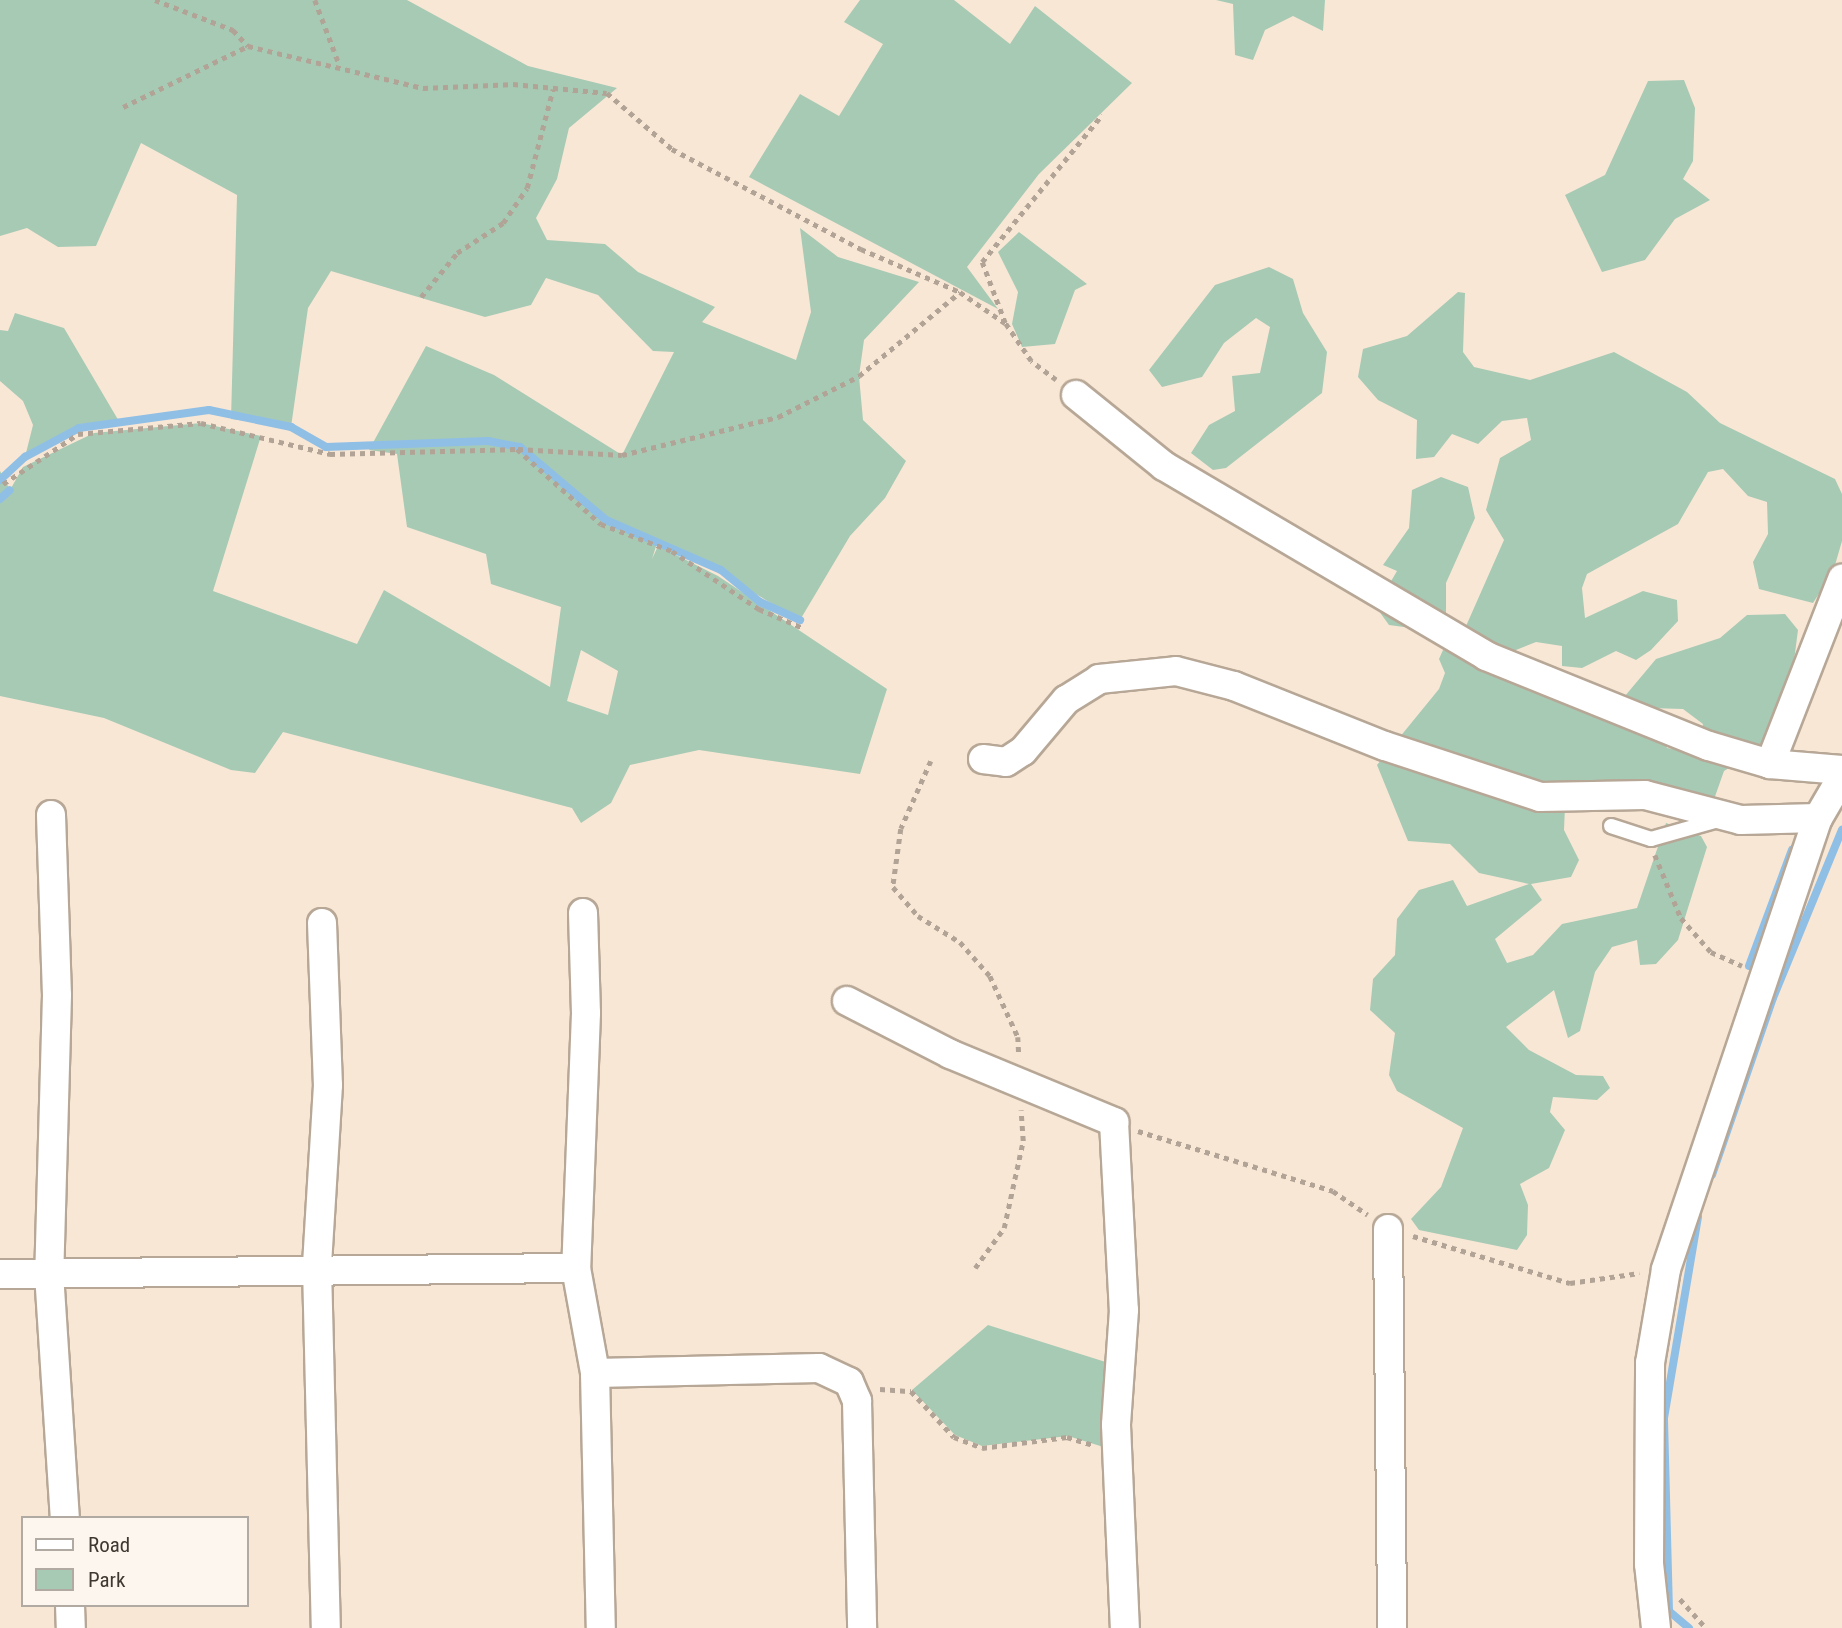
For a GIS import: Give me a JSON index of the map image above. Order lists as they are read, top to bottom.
{
  "legend": ["Road", "Park"]
}
